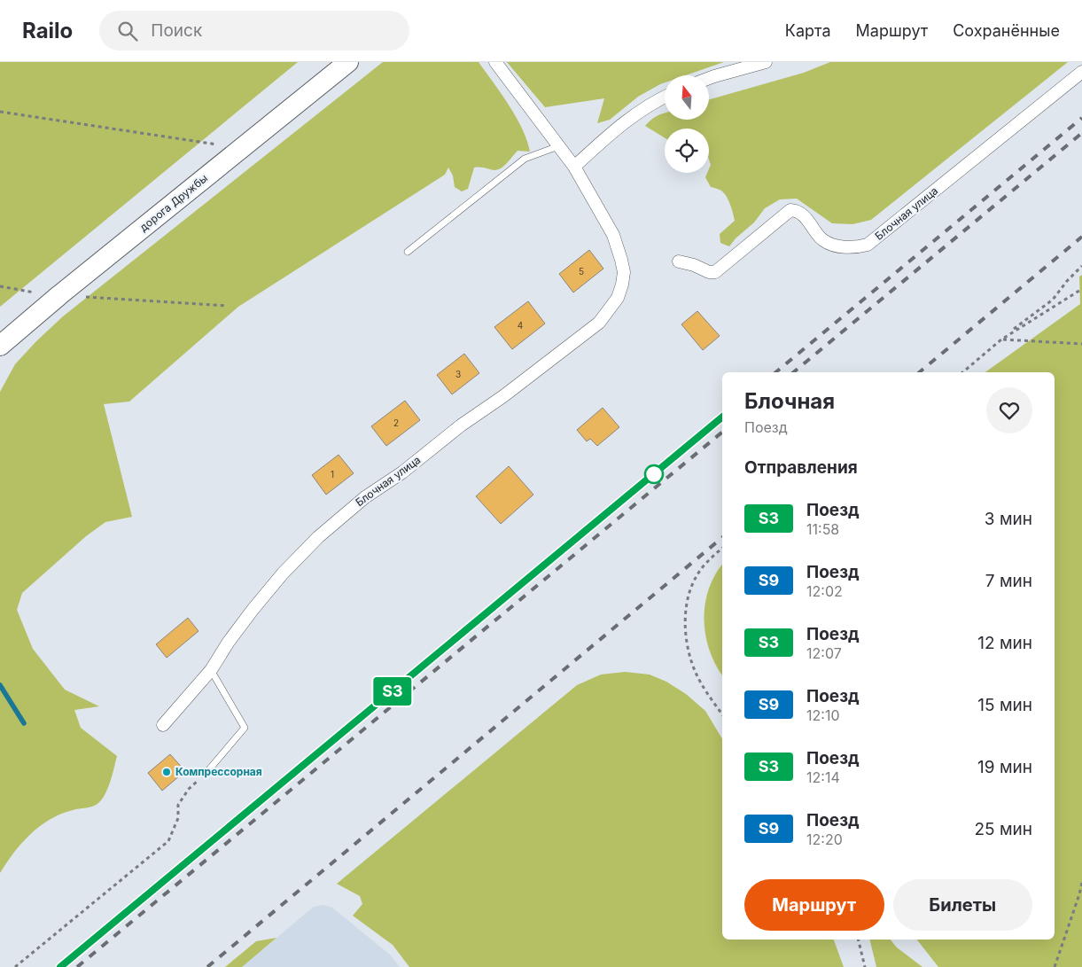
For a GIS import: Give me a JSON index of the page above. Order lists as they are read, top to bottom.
{
  "streets": {
    "main road": ["дорога Дружбы"],
    "street": ["Блочная улица"]
  },
  "places": ["Компрессорная"],
  "house_numbers": [
    "5",
    "4",
    "3",
    "2",
    "1"
  ],
  "north": "top",
  "page": {
    "header": "Railo",
    "search": "Поиск",
    "nav": ["Карта", "Маршрут", "Сохранённые"],
    "on_map": "S3",
    "heading": [
      ["Блочная", "Поезд"],
      "Отправления"
    ],
    "list": [
      {
        "mark": "S3",
        "name": "Поезд",
        "note": "11:58",
        "value": "3 мин"
      },
      {
        "mark": "S9",
        "name": "Поезд",
        "note": "12:02",
        "value": "7 мин"
      },
      {
        "mark": "S3",
        "name": "Поезд",
        "note": "12:07",
        "value": "12 мин"
      },
      {
        "mark": "S9",
        "name": "Поезд",
        "note": "12:10",
        "value": "15 мин"
      },
      {
        "mark": "S3",
        "name": "Поезд",
        "note": "12:14",
        "value": "19 мин"
      },
      {
        "mark": "S9",
        "name": "Поезд",
        "note": "12:20",
        "value": "25 мин"
      }
    ],
    "buttons": ["Маршрут", "Билеты"]
  }
}
